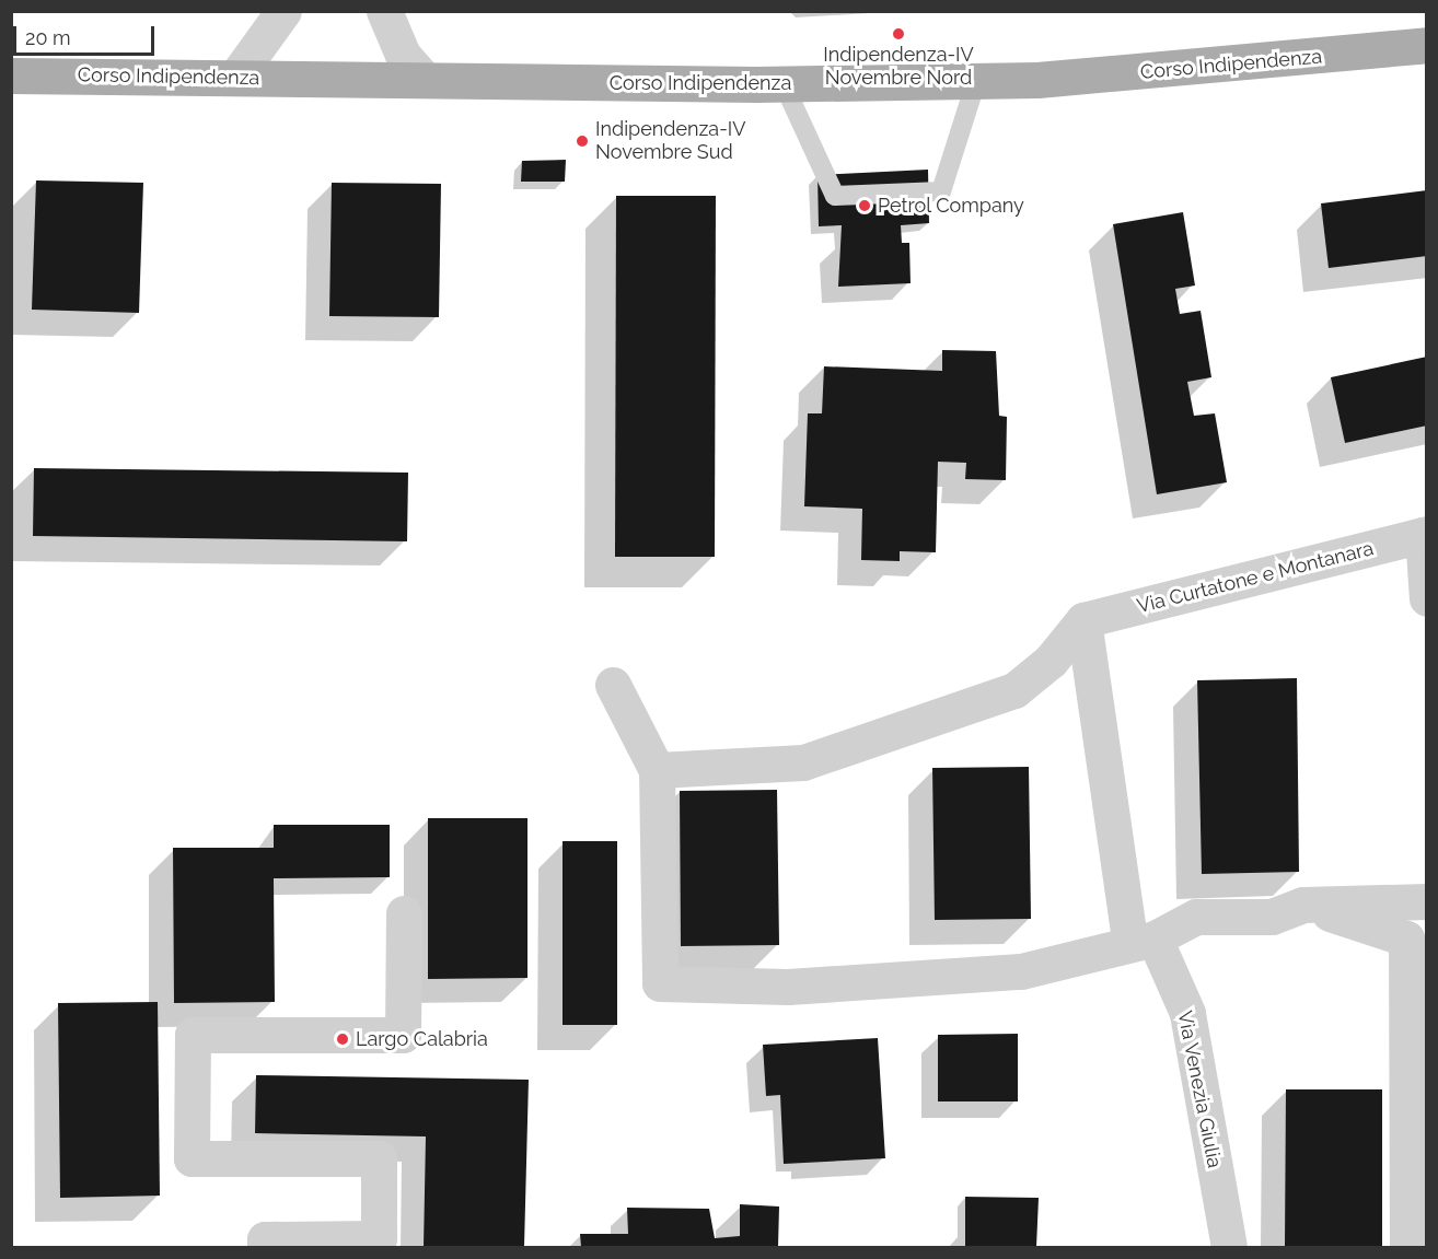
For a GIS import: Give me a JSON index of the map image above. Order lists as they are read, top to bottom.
{
  "streets": {
    "main road": ["Corso Indipendenza"],
    "street": ["Via Curtatone e Montanara", "Via Venezia Giulia"]
  },
  "crossings": [
    ["Via Curtatone e Montanara", "Via Venezia Giulia"]
  ],
  "places": [
    "Indipendenza-IV Novembre Nord",
    "Indipendenza-IV Novembre Sud",
    "Petrol Company",
    "Largo Calabria"
  ],
  "scale_bar": "20 m"
}
